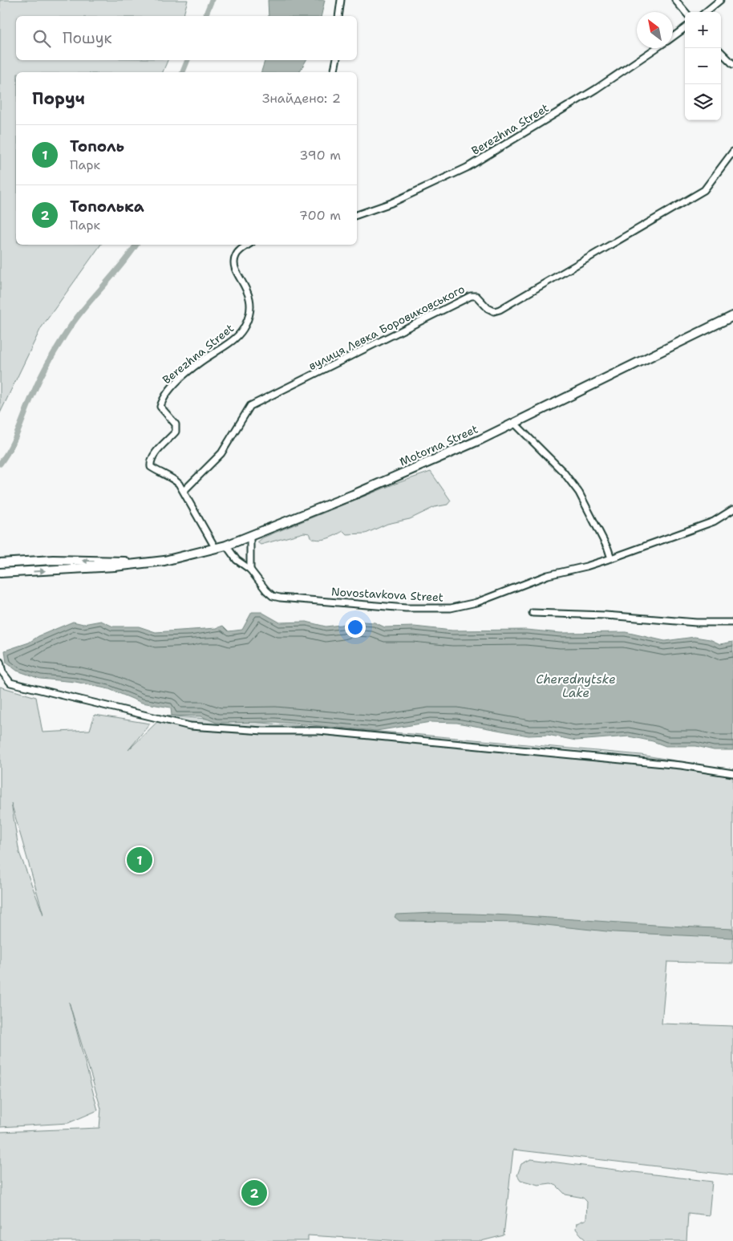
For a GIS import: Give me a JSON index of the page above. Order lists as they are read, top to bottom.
{
  "streets": {
    "street": [
      "Berezhna Street",
      "вулиця Левка Боровиковського",
      "Motorna Street",
      "Novostavkova Street"
    ]
  },
  "crossings": [
    ["Berezhna Street", "вулиця Левка Боровиковського"],
    ["Berezhna Street", "Motorna Street"],
    ["Motorna Street", "Novostavkova Street"]
  ],
  "water": ["Cherednytske Lake"],
  "north": "top left",
  "page": {
    "map_buttons": ["+", "−"],
    "search": "Пошук",
    "heading": ["Поруч", "Знайдено: 2"],
    "list": [
      {
        "mark": "1",
        "name": "Тополь",
        "note": "Парк",
        "value": "390 m"
      },
      {
        "mark": "2",
        "name": "Тополька",
        "note": "Парк",
        "value": "700 m"
      }
    ],
    "pins": ["1", "2"]
  }
}
